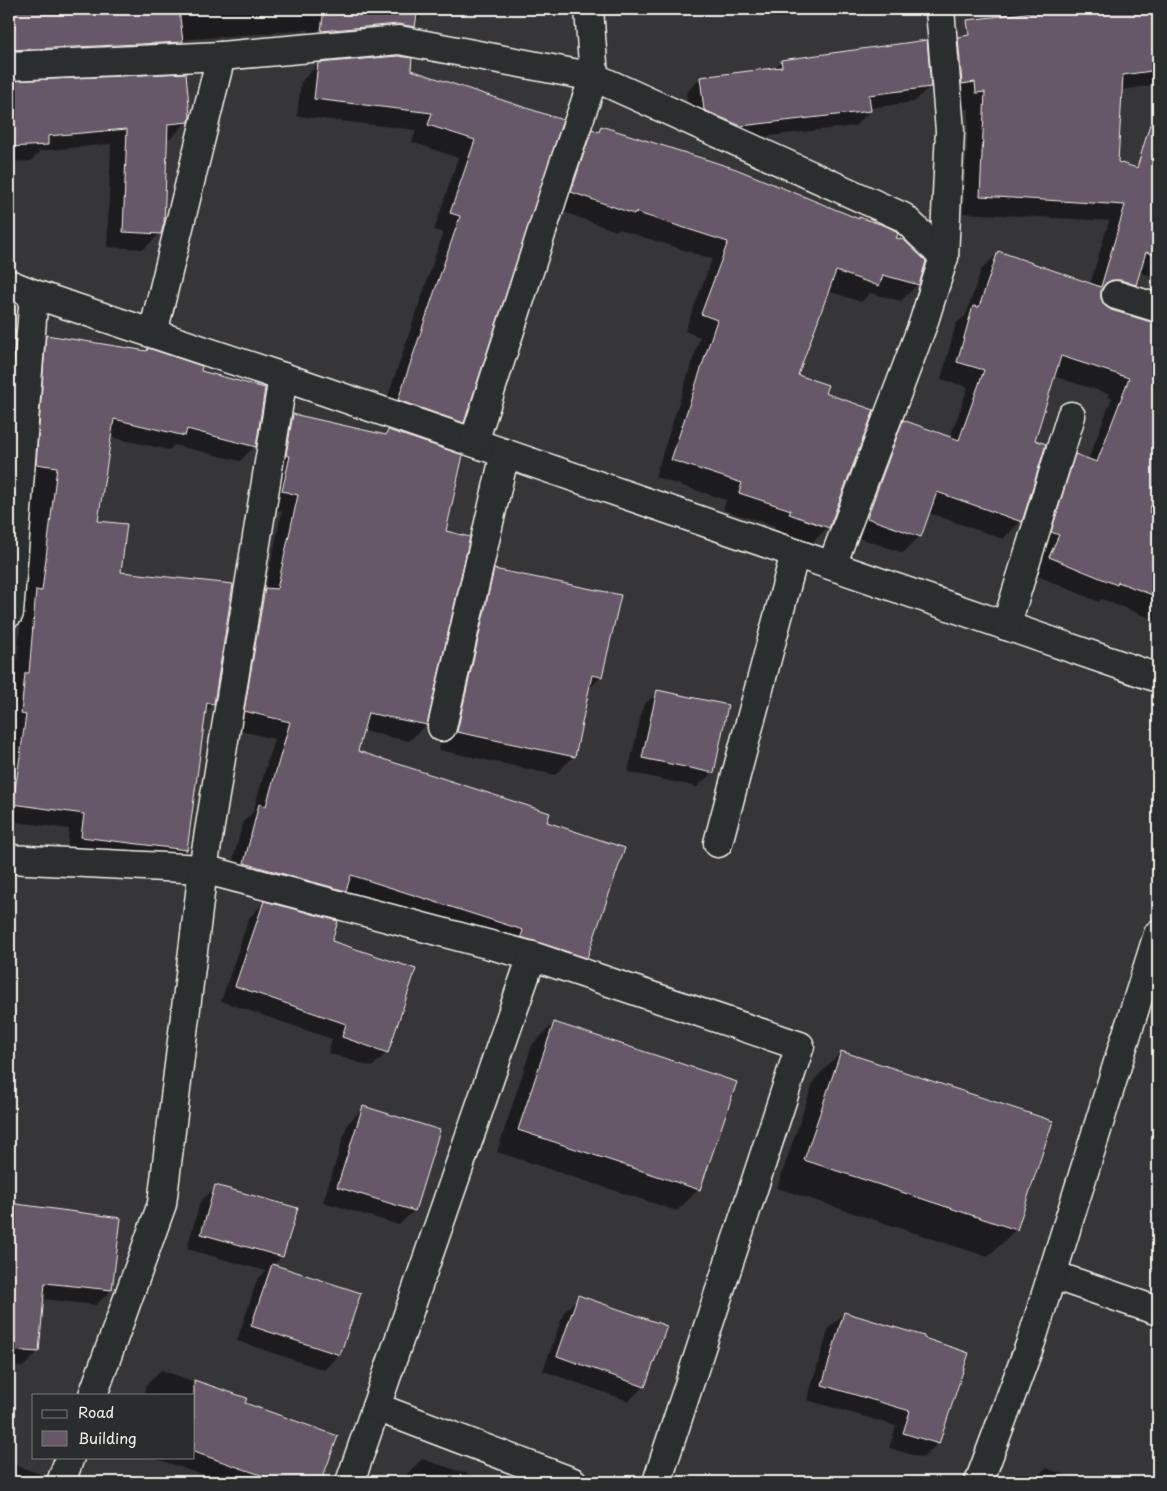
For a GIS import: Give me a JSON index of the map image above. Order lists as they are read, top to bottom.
{
  "legend": ["Road", "Building"]
}
